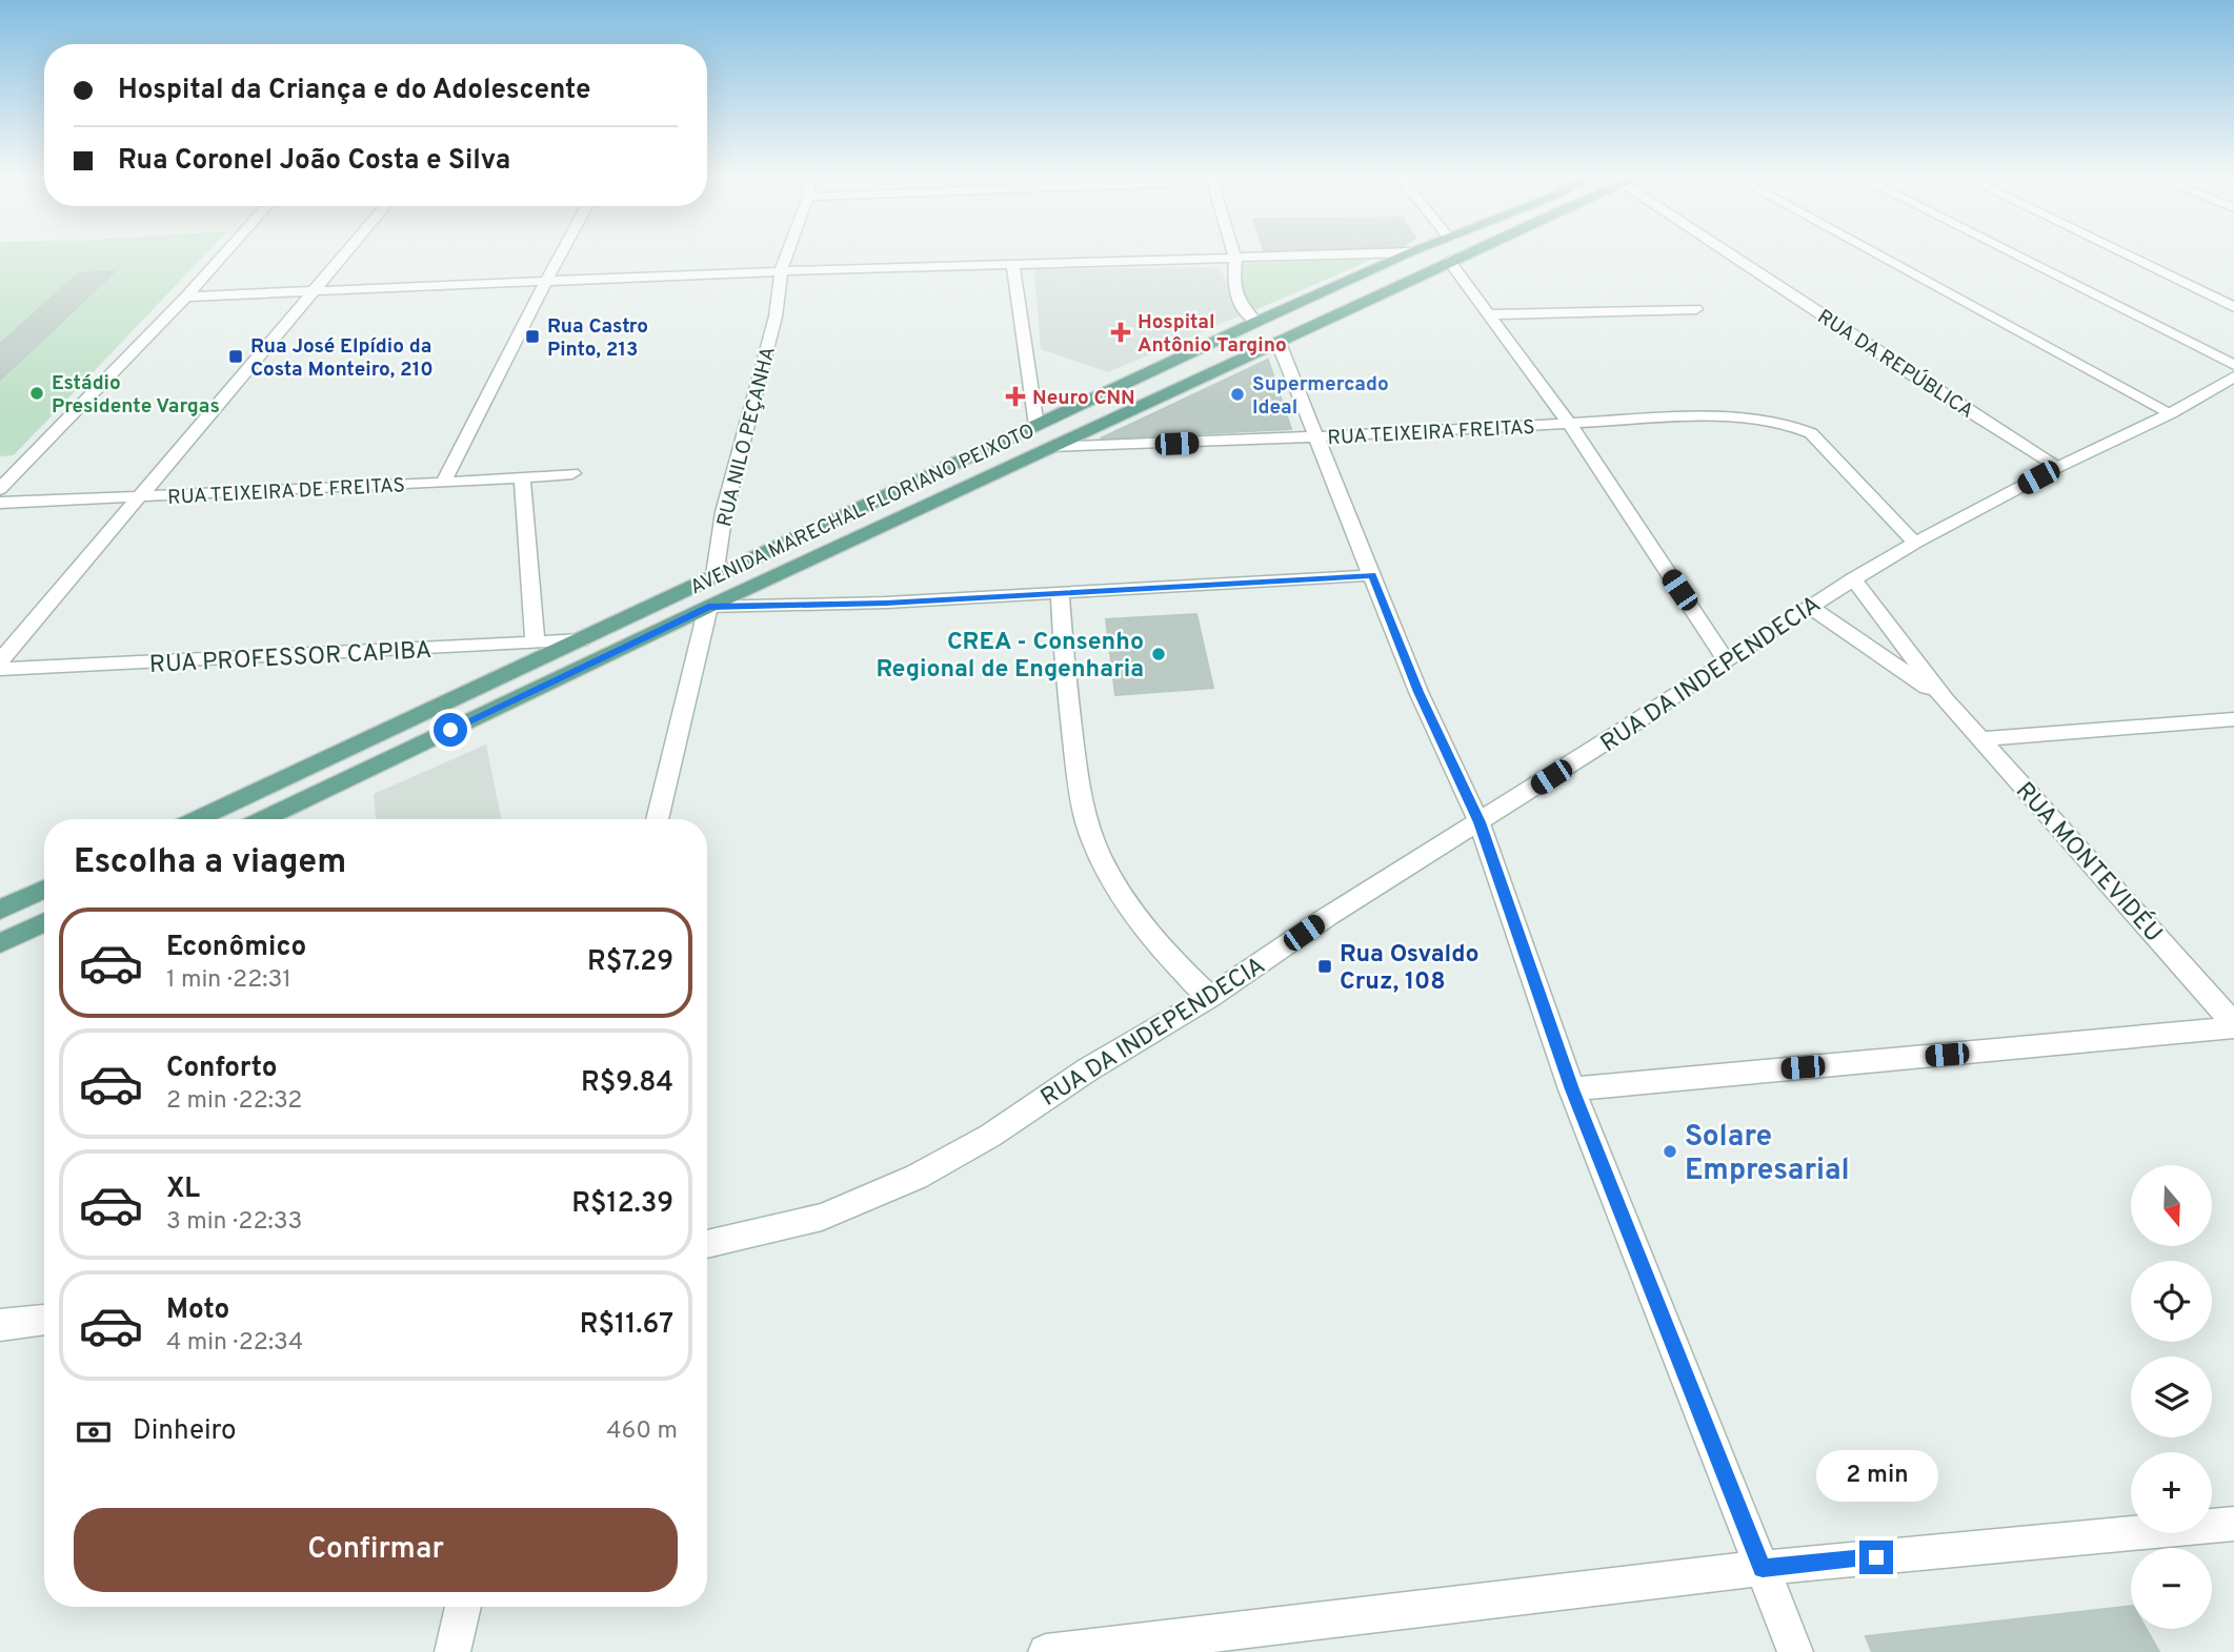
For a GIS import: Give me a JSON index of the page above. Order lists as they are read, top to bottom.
{
  "streets": {
    "main road": ["RUA NILO PEÇANHA", "AVENIDA MARECHAL FLORIANO PEIXOTO"],
    "street": [
      "RUA DA REPÚBLICA",
      "RUA TEIXEIRA FREITAS",
      "RUA TEIXEIRA DE FREITAS",
      "RUA PROFESSOR CAPIBA",
      "RUA DA INDEPENDECIA",
      "RUA MONTEVIDÉU"
    ]
  },
  "crossings": [
    ["RUA DA REPÚBLICA", "RUA DA INDEPENDECIA"],
    ["RUA TEIXEIRA FREITAS", "AVENIDA MARECHAL FLORIANO PEIXOTO"],
    ["RUA TEIXEIRA FREITAS", "RUA DA INDEPENDECIA"],
    ["RUA NILO PEÇANHA", "AVENIDA MARECHAL FLORIANO PEIXOTO"],
    ["AVENIDA MARECHAL FLORIANO PEIXOTO", "RUA PROFESSOR CAPIBA"],
    ["RUA DA INDEPENDECIA", "RUA MONTEVIDÉU"]
  ],
  "places": {
    "health": ["Hospital Antônio Targino", "Neuro CNN"],
    "transit": ["Rua Castro Pinto, 213", "Rua José Elpídio da Costa Monteiro, 210", "Rua Osvaldo Cruz, 108"],
    "other": [
      "Estádio Presidente Vargas",
      "Supermercado Ideal",
      "CREA - Consenho Regional de Engenharia",
      "Solare Empresarial"
    ]
  },
  "north": "bottom",
  "page": {
    "banner": ["Hospital da Criança e do Adolescente", "Rua Coronel João Costa e Silva"],
    "heading": "Escolha a viagem",
    "list": [
      {
        "name": "Econômico",
        "note": "1 min · 22:31",
        "value": "R$7.29"
      },
      {
        "name": "Conforto",
        "note": "2 min · 22:32",
        "value": "R$9.84"
      },
      {
        "name": "XL",
        "note": "3 min · 22:33",
        "value": "R$12.39"
      },
      {
        "name": "Moto",
        "note": "4 min · 22:34",
        "value": "R$11.67"
      }
    ],
    "map_buttons": ["+", "−"],
    "pay": ["Dinheiro", "460 m"],
    "bubble": "2 min",
    "buttons": "Confirmar"
  }
}
